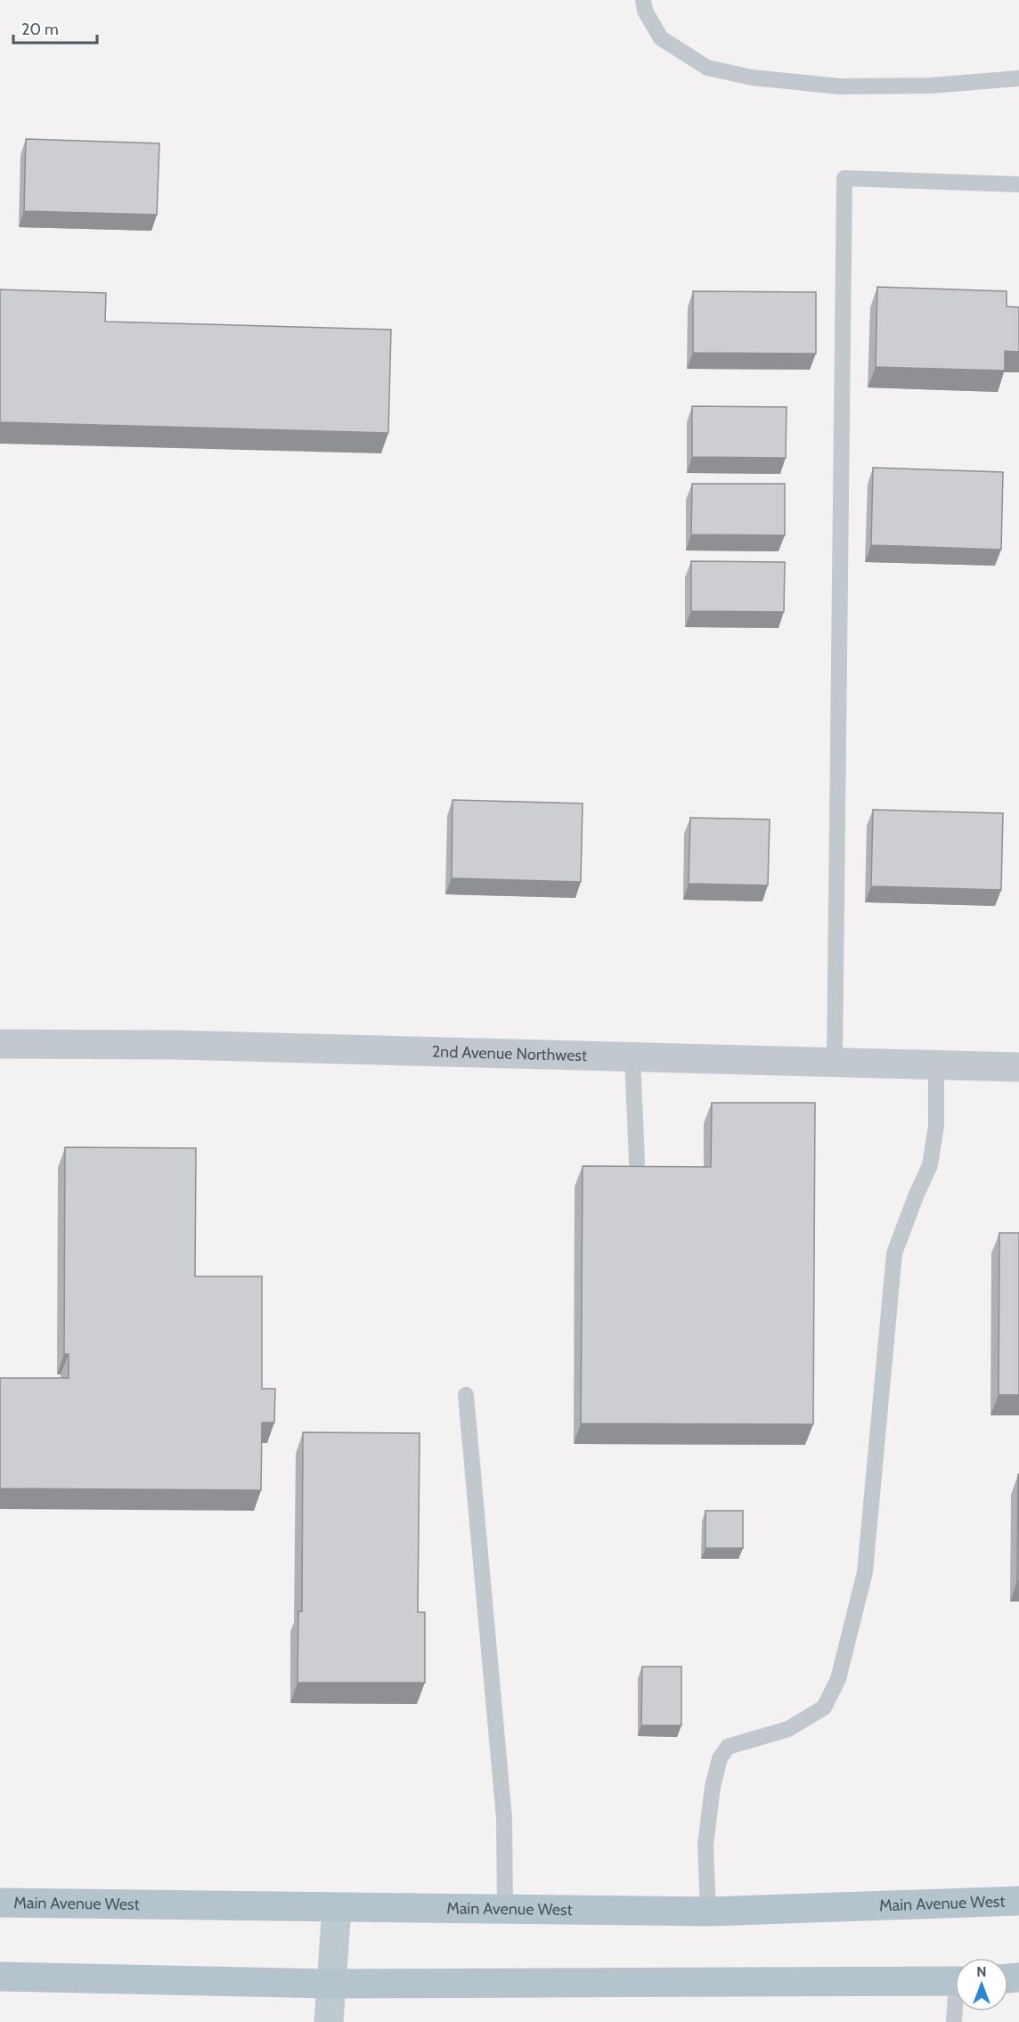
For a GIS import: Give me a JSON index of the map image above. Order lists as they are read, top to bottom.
{
  "streets": {
    "main road": ["Main Avenue West"],
    "street": ["2nd Avenue Northwest"]
  },
  "scale_bar": "20 m",
  "north": "top"
}
